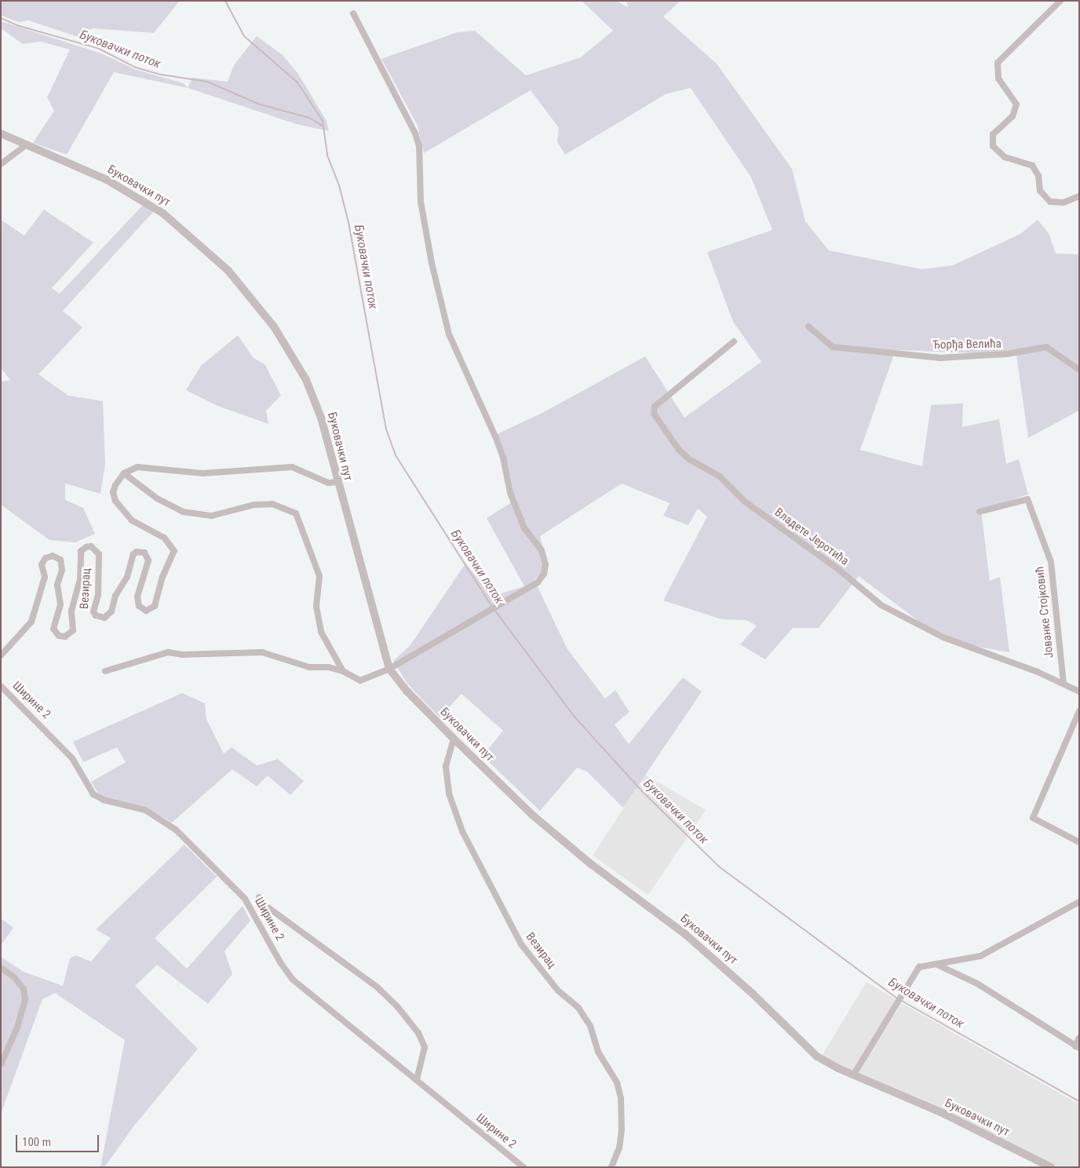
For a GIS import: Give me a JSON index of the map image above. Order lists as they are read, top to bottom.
{
  "streets": {
    "street": [
      "Буковачки пут",
      "Ђорђа Велића",
      "Владете Јеротића",
      "Везирац",
      "Јованке Стојковић",
      "Ширине 2"
    ]
  },
  "crossings": [
    ["Буковачки пут", "Везирац"],
    ["Владете Јеротића", "Јованке Стојковић"]
  ],
  "water": ["Буковачки поток"],
  "scale_bar": "100 m"
}
